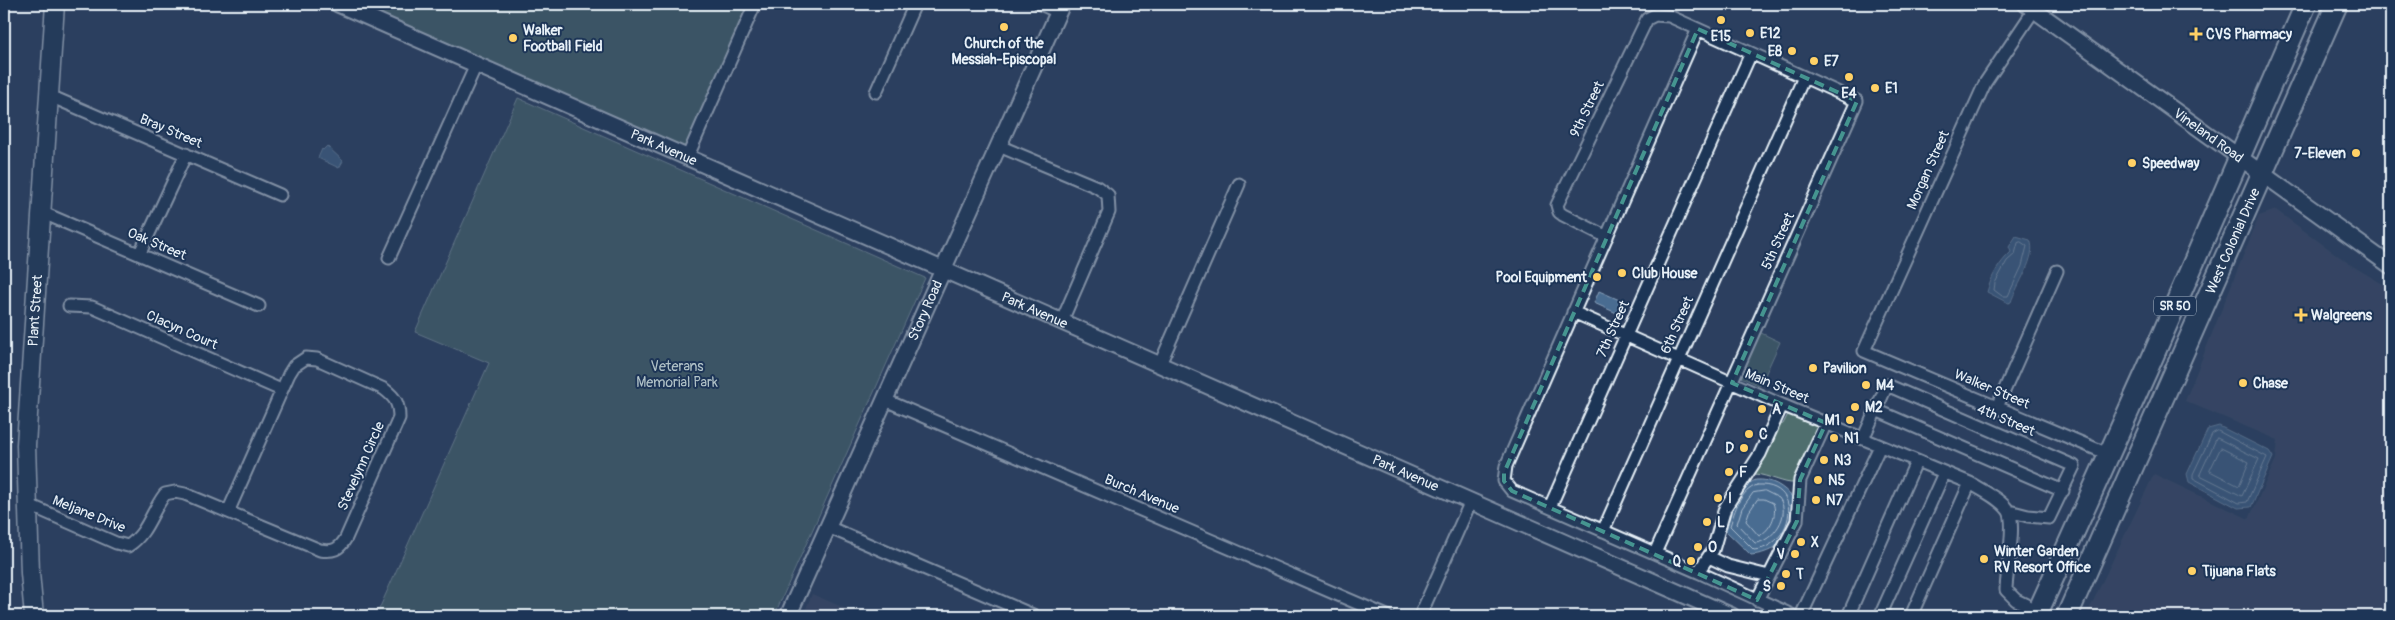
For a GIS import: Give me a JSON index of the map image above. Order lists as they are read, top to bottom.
{
  "streets": {
    "highway": ["West Colonial Drive", "SR 50"],
    "main road": ["Plant Street"],
    "street": [
      "9th Street",
      "Bray Street",
      "Vineland Road",
      "Park Avenue",
      "Morgan Street",
      "5th Street",
      "Oak Street",
      "Story Road",
      "6th Street",
      "7th Street",
      "Clacyn Court",
      "Main Street",
      "Walker Street",
      "4th Street",
      "Stevelynn Circle",
      "Burch Avenue",
      "Meljane Drive"
    ]
  },
  "crossings": [
    ["9th Street", "5th Street"],
    ["Bray Street", "Plant Street"],
    ["Vineland Road", "Morgan Street"],
    ["Vineland Road", "West Colonial Drive"],
    ["Park Avenue", "Story Road"],
    ["Morgan Street", "Walker Street"],
    ["5th Street", "6th Street"],
    ["5th Street", "7th Street"],
    ["5th Street", "Main Street"],
    ["West Colonial Drive", "Walker Street"],
    ["Oak Street", "Plant Street"],
    ["Plant Street", "Meljane Drive"],
    ["Story Road", "Burch Avenue"],
    ["6th Street", "Main Street"],
    ["7th Street", "Main Street"],
    ["Clacyn Court", "Stevelynn Circle"],
    ["Main Street", "4th Street"],
    ["Stevelynn Circle", "Meljane Drive"]
  ],
  "parks": ["Veterans Memorial Park"],
  "places": {
    "other": [
      "E15",
      "Church of the Messiah-Episcopal",
      "E12",
      "Walker Football Field",
      "E8",
      "E7",
      "E4",
      "E1",
      "7-Eleven",
      "Speedway",
      "Club House",
      "Pool Equipment",
      "Pavilion",
      "Chase",
      "M4",
      "M2",
      "A",
      "M1",
      "C",
      "N1",
      "D",
      "N3",
      "F",
      "N5",
      "I",
      "N7",
      "L",
      "X",
      "O",
      "V",
      "Winter Garden RV Resort Office",
      "Q",
      "Tijuana Flats",
      "T",
      "S"
    ],
    "health": ["CVS Pharmacy", "Walgreens"]
  }
}
